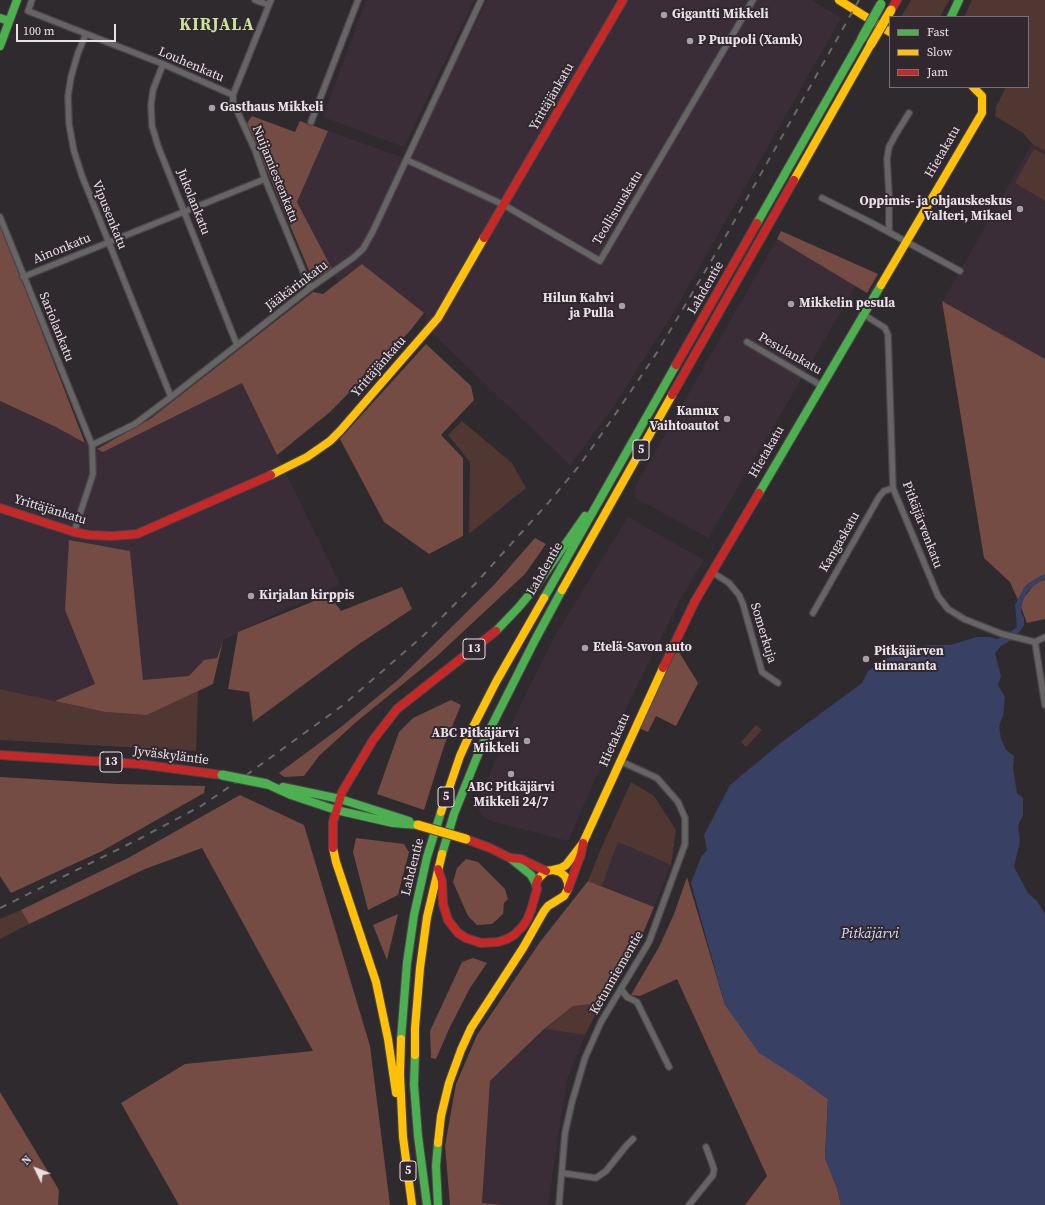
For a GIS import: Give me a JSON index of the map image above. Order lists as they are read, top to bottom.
{
  "streets": {
    "main road": [
      "Yrittäjänkatu",
      "Hietakatu",
      "Lahdentie",
      "5",
      "13",
      "Jyväskyläntie"
    ],
    "street": [
      "Louhenkatu",
      "Nuijamiestenkatu",
      "Jukolankatu",
      "Teollisuuskatu",
      "Vipusenkatu",
      "Ainonkatu",
      "Jääkärinkatu",
      "Sariolankatu",
      "Pesulankatu",
      "Pitkäjärvenkatu",
      "Kangaskatu",
      "Somerkuja",
      "Ketunniementie"
    ]
  },
  "crossings": [
    ["Louhenkatu", "Nuijamiestenkatu"],
    ["Louhenkatu", "Jukolankatu"],
    ["Louhenkatu", "Vipusenkatu"],
    ["Yrittäjänkatu", "Teollisuuskatu"],
    ["Hietakatu", "Pesulankatu"],
    ["Hietakatu", "Pitkäjärvenkatu"],
    ["Hietakatu", "Somerkuja"],
    ["Hietakatu", "Jyväskyläntie"],
    ["Hietakatu", "Ketunniementie"],
    ["Nuijamiestenkatu", "Ainonkatu"],
    ["Nuijamiestenkatu", "Jääkärinkatu"],
    ["Jukolankatu", "Ainonkatu"],
    ["Jukolankatu", "Jääkärinkatu"],
    ["Teollisuuskatu", "Jääkärinkatu"],
    ["Vipusenkatu", "Ainonkatu"],
    ["Vipusenkatu", "Jääkärinkatu"],
    ["Ainonkatu", "Sariolankatu"],
    ["Jääkärinkatu", "Sariolankatu"],
    ["Lahdentie", "13"],
    ["Pitkäjärvenkatu", "Kangaskatu"],
    ["13", "Jyväskyläntie"]
  ],
  "districts": ["KIRJALA"],
  "water": ["Pitkäjärvi"],
  "places": [
    "Gigantti Mikkeli",
    "P Puupoli (Xamk)",
    "Gasthaus Mikkeli",
    "Oppimis- ja ohjauskeskus Valteri, Mikael",
    "Mikkelin pesula",
    "Hilun Kahvi ja Pulla",
    "Kamux Vaihtoautot",
    "Kirjalan kirppis",
    "Etelä-Savon auto",
    "Pitkäjärven uimaranta",
    "ABC Pitkäjärvi Mikkeli",
    "ABC Pitkäjärvi Mikkeli 24/7"
  ],
  "legend": ["Fast", "Slow", "Jam"],
  "scale_bar": "100 m",
  "north": "top left"
}
